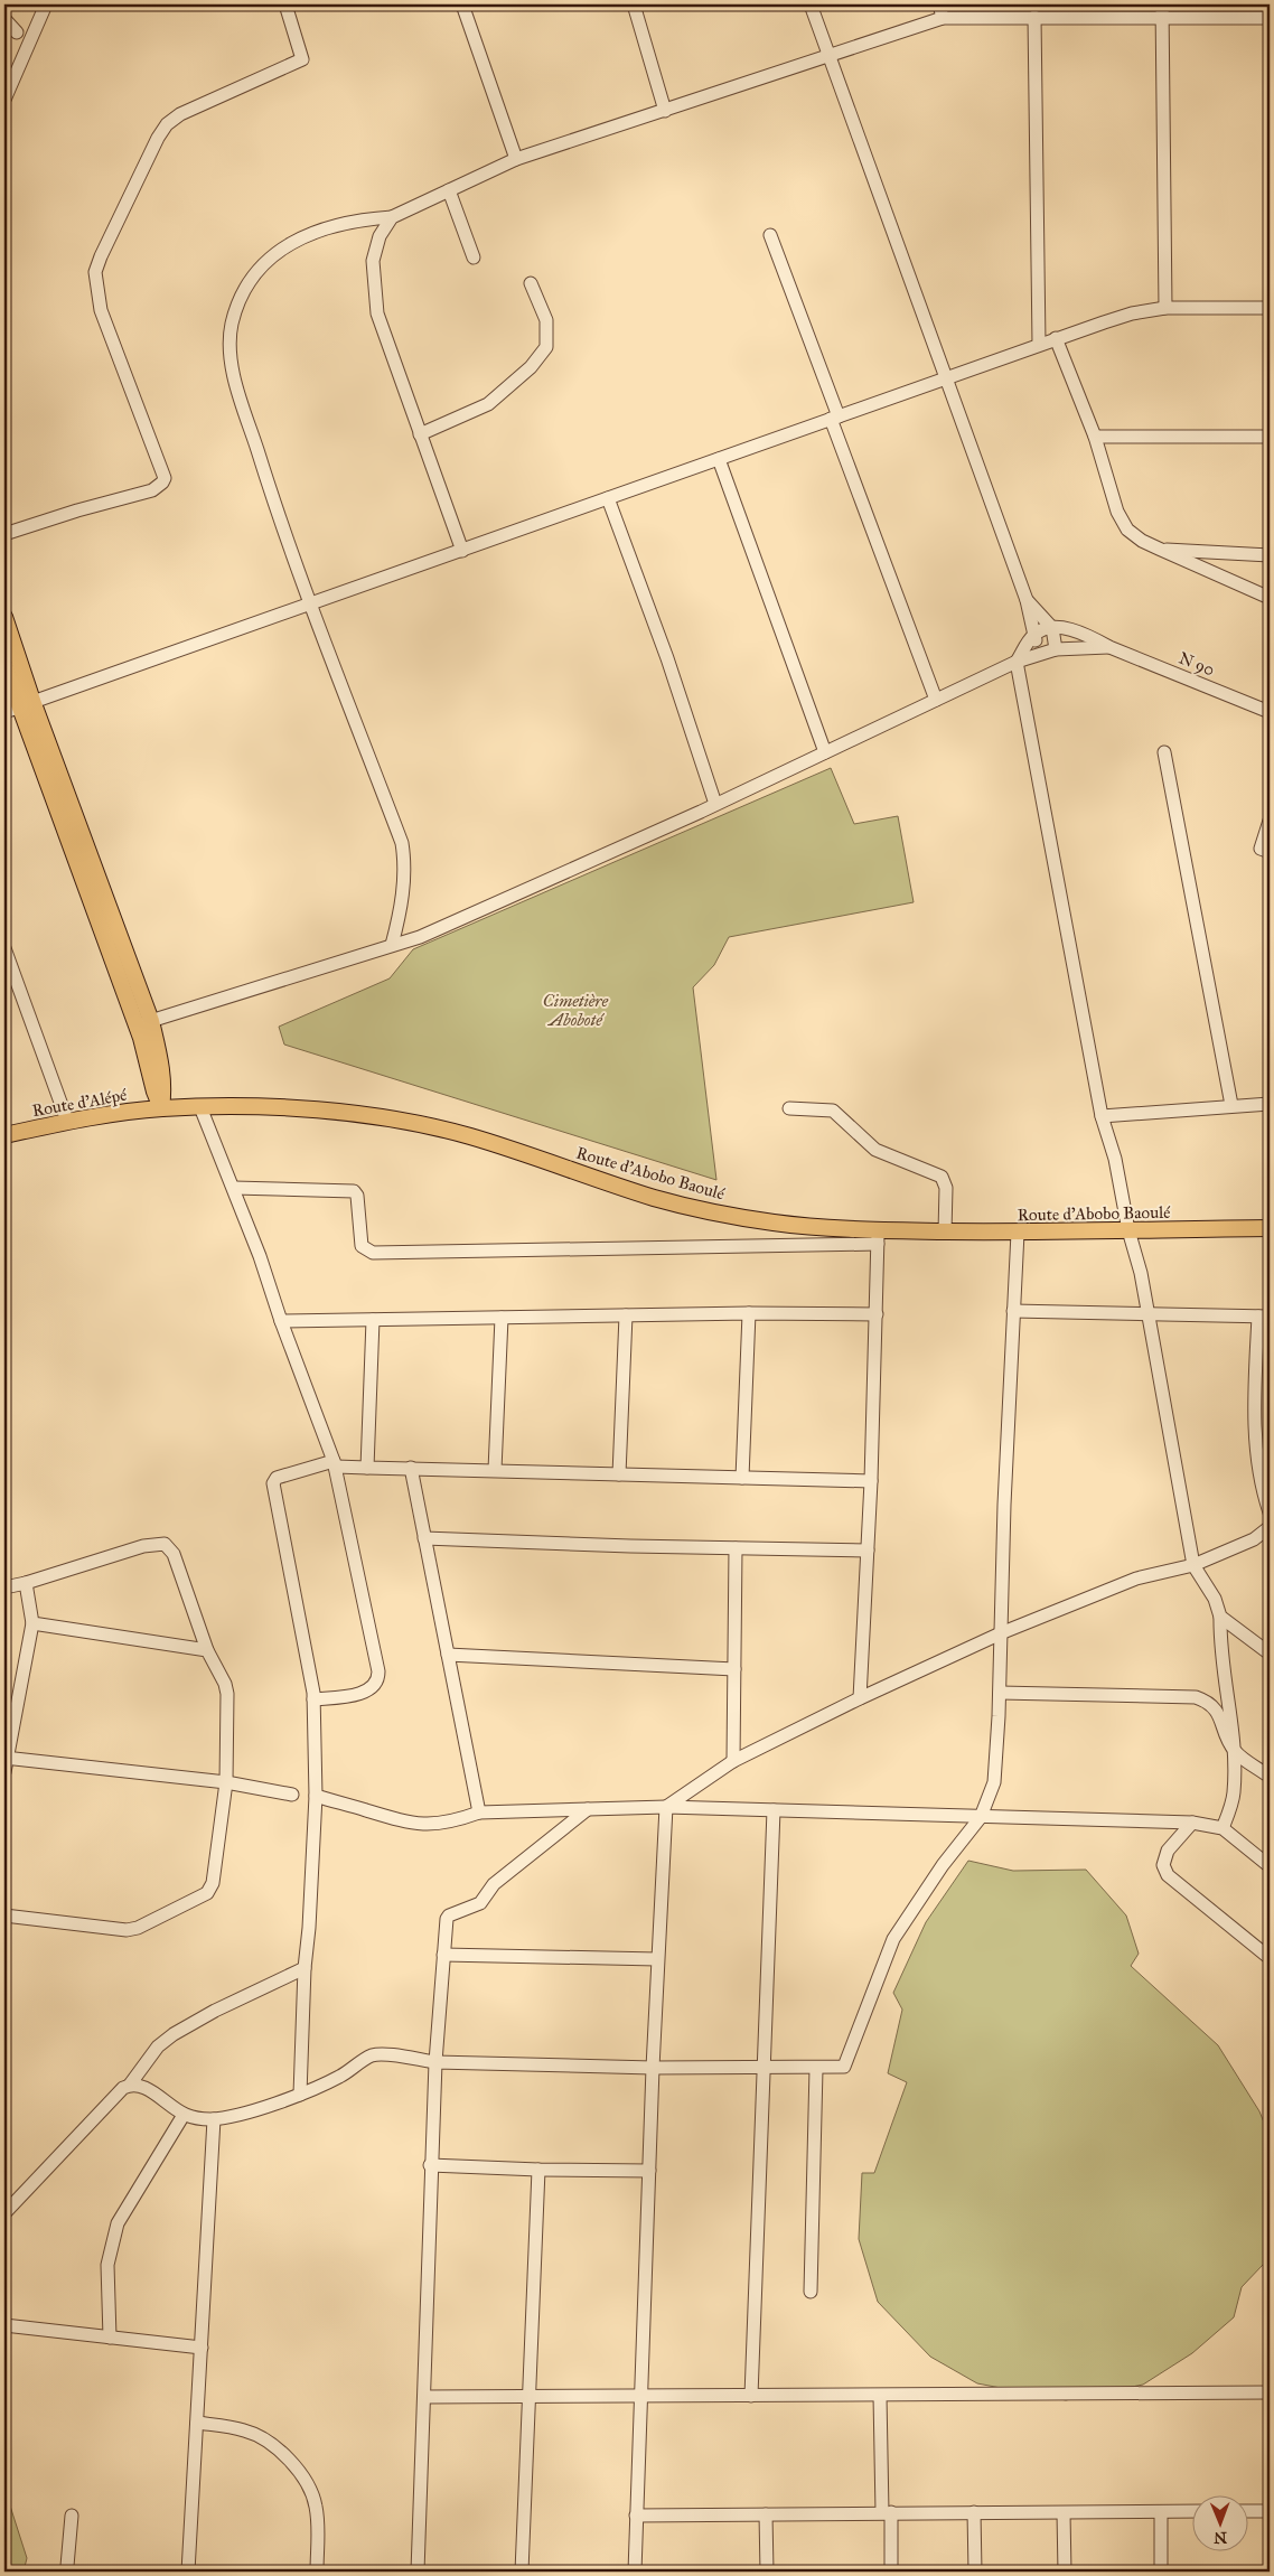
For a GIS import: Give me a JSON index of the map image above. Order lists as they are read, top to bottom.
{
  "streets": {
    "main road": ["Route d'Alépé", "Route d'Abobo Baoulé"],
    "street": ["N 90"]
  },
  "crossings": [
    ["Route d'Alépé", "Route d'Abobo Baoulé"]
  ],
  "parks": ["Cimetière Aboboté"],
  "north": "bottom"
}
